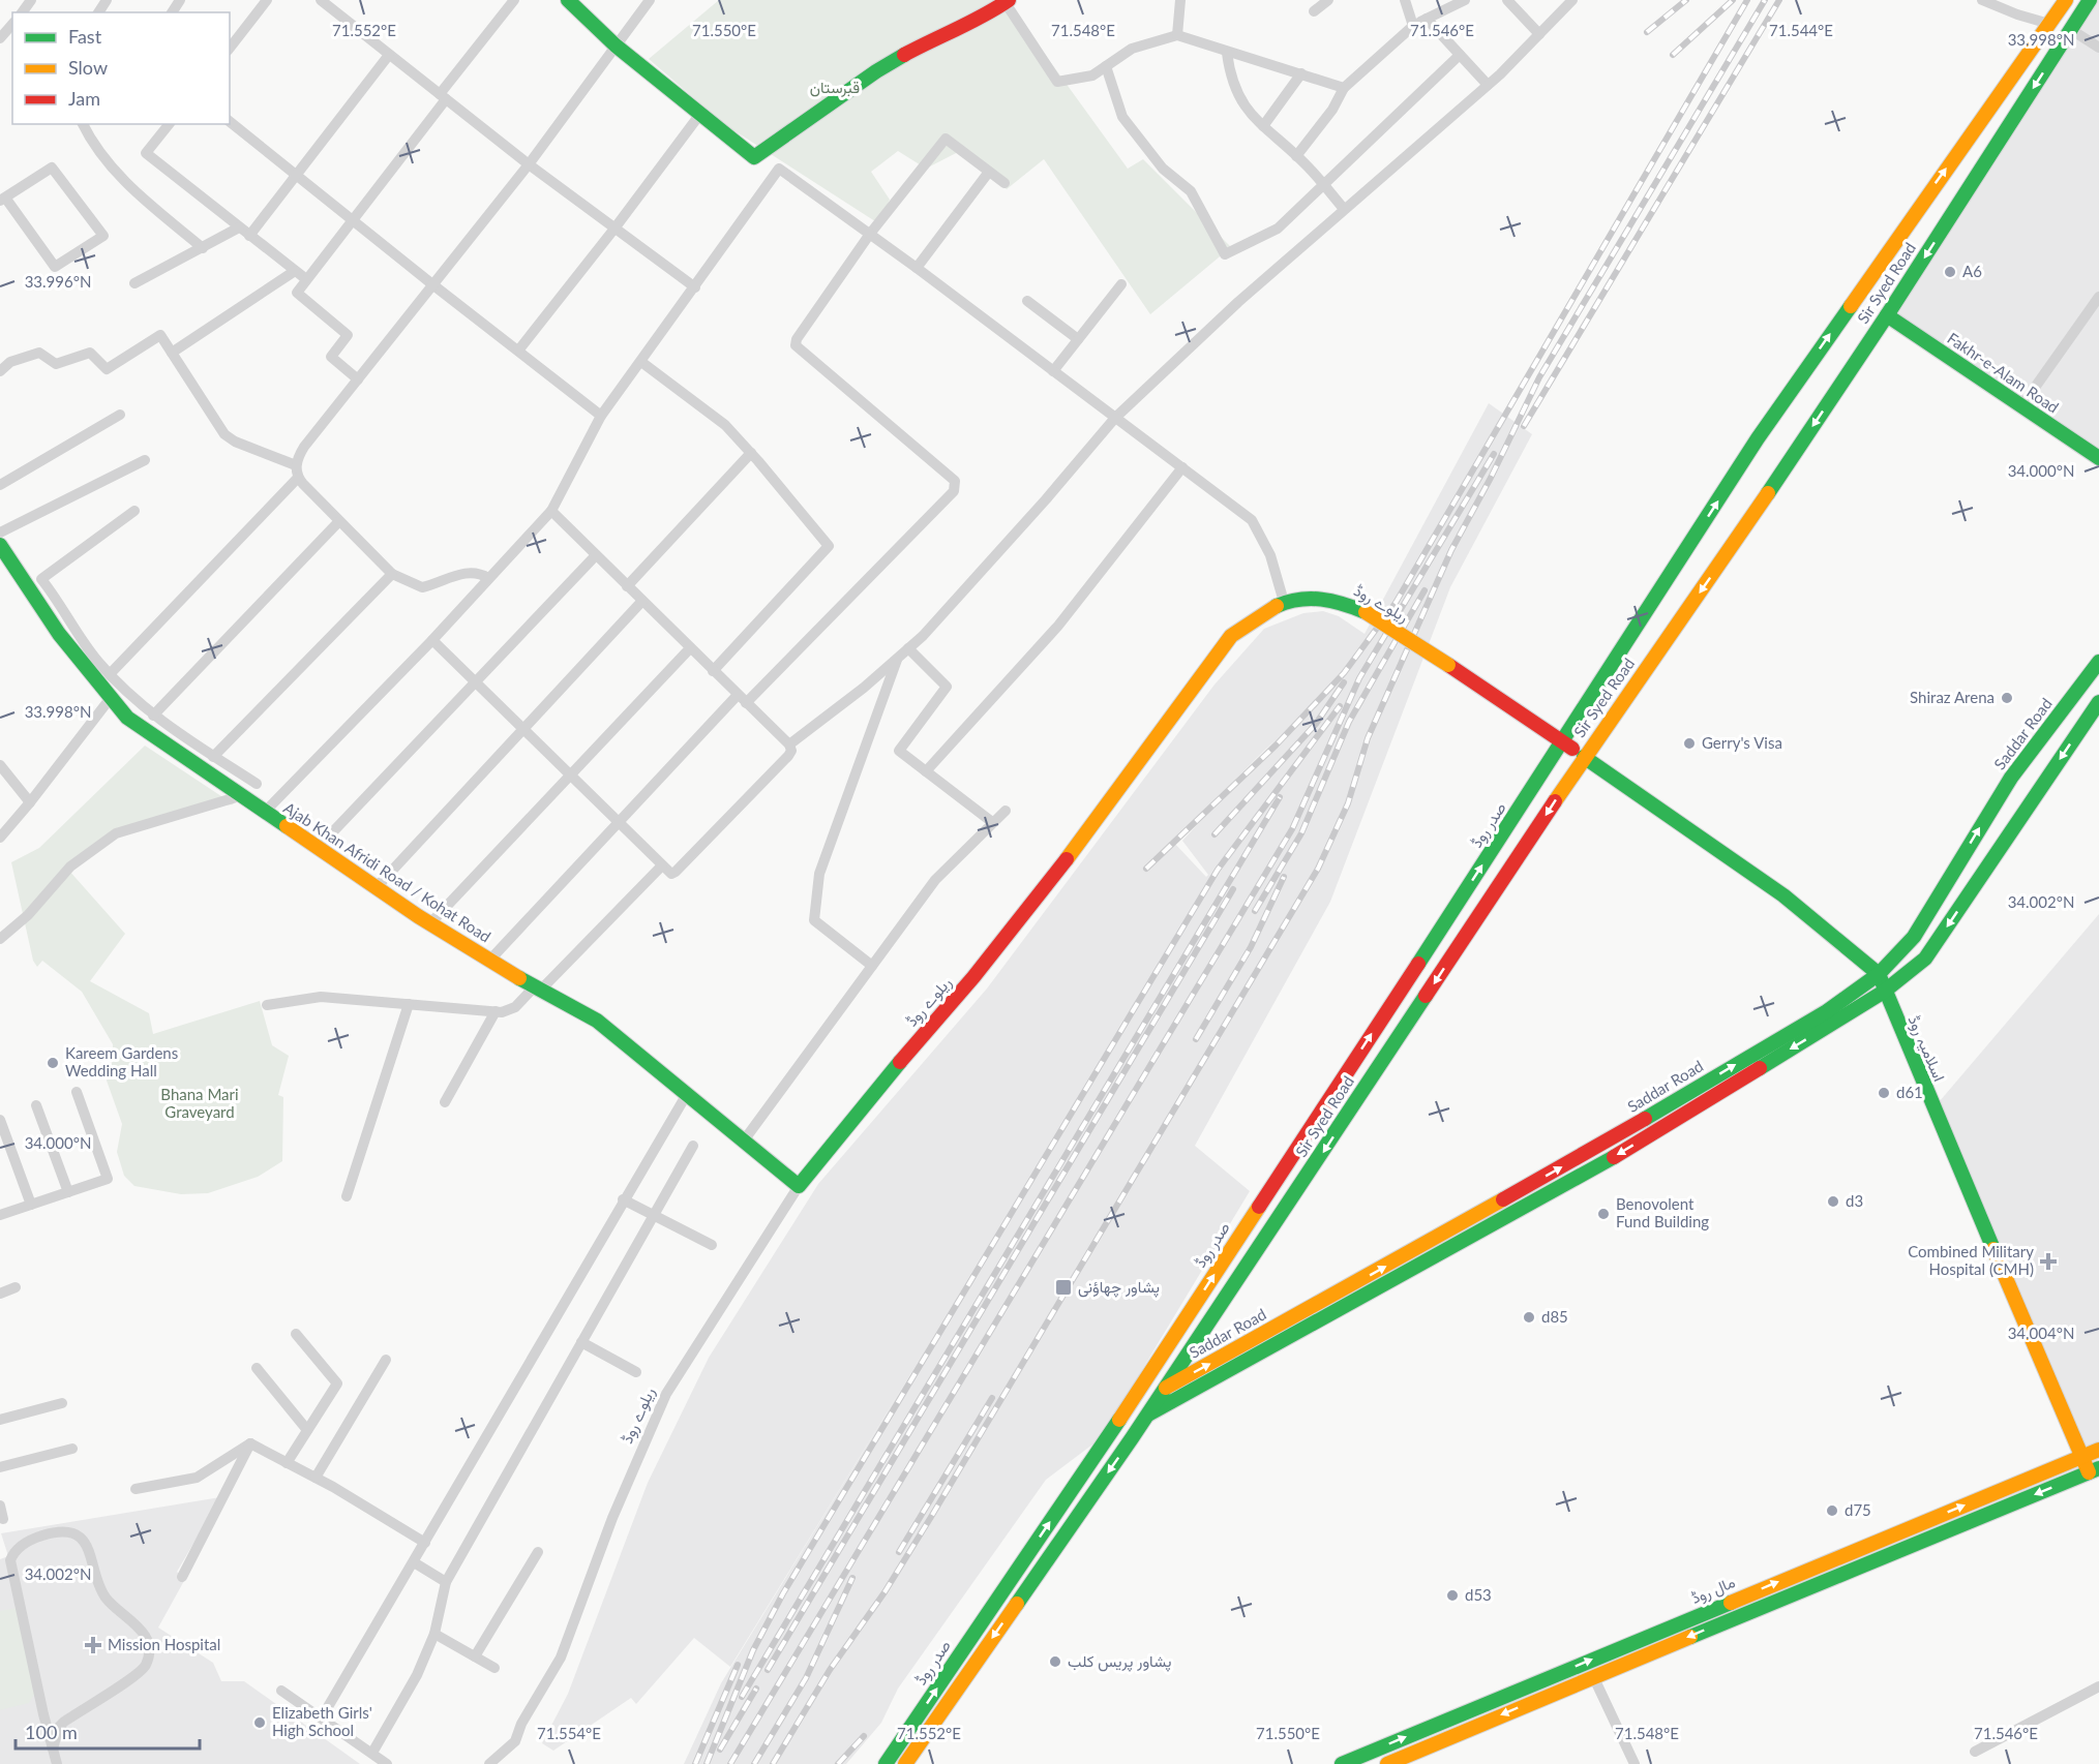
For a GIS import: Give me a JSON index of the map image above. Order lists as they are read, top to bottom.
{
  "streets": {
    "main road": [
      "Sir Syed Road",
      "Fakhr-e-Alam Road",
      "ریلوے روڈ",
      "Saddar Road",
      "صدر روڈ",
      "Ajab Khan Afridi Road / Kohat Road",
      "اسلامیہ روڈ",
      "مال روڈ"
    ]
  },
  "crossings": [
    ["Sir Syed Road", "Fakhr-e-Alam Road"],
    ["Sir Syed Road", "ریلوے روڈ"],
    ["Sir Syed Road", "Saddar Road"],
    ["ریلوے روڈ", "صدر روڈ"],
    ["ریلوے روڈ", "Ajab Khan Afridi Road / Kohat Road"],
    ["Saddar Road", "صدر روڈ"],
    ["Saddar Road", "اسلامیہ روڈ"],
    ["اسلامیہ روڈ", "مال روڈ"]
  ],
  "one_way": ["Sir Syed Road", "صدر روڈ"],
  "parks": ["قبرستان", "Bhana Mari Graveyard"],
  "places": {
    "other": [
      "A6",
      "Shiraz Arena",
      "Gerry's Visa",
      "Kareem Gardens Wedding Hall",
      "d61",
      "d3",
      "Benovolent Fund Building",
      "d85",
      "d75",
      "d53",
      "پشاور پریس کلب",
      "Elizabeth Girls' High School"
    ],
    "health": ["Combined Military Hospital (CMH)", "Mission Hospital"],
    "transit": ["پشاور چھاؤنی"]
  },
  "legend": ["Fast", "Slow", "Jam"],
  "scale_bar": "100 m",
  "coordinates": [
    "71.552°E",
    "71.550°E",
    "71.548°E",
    "71.546°E",
    "71.544°E",
    "33.998°N",
    "33.996°N",
    "34.000°N",
    "34.002°N",
    "34.004°N",
    "71.554°E"
  ]
}
